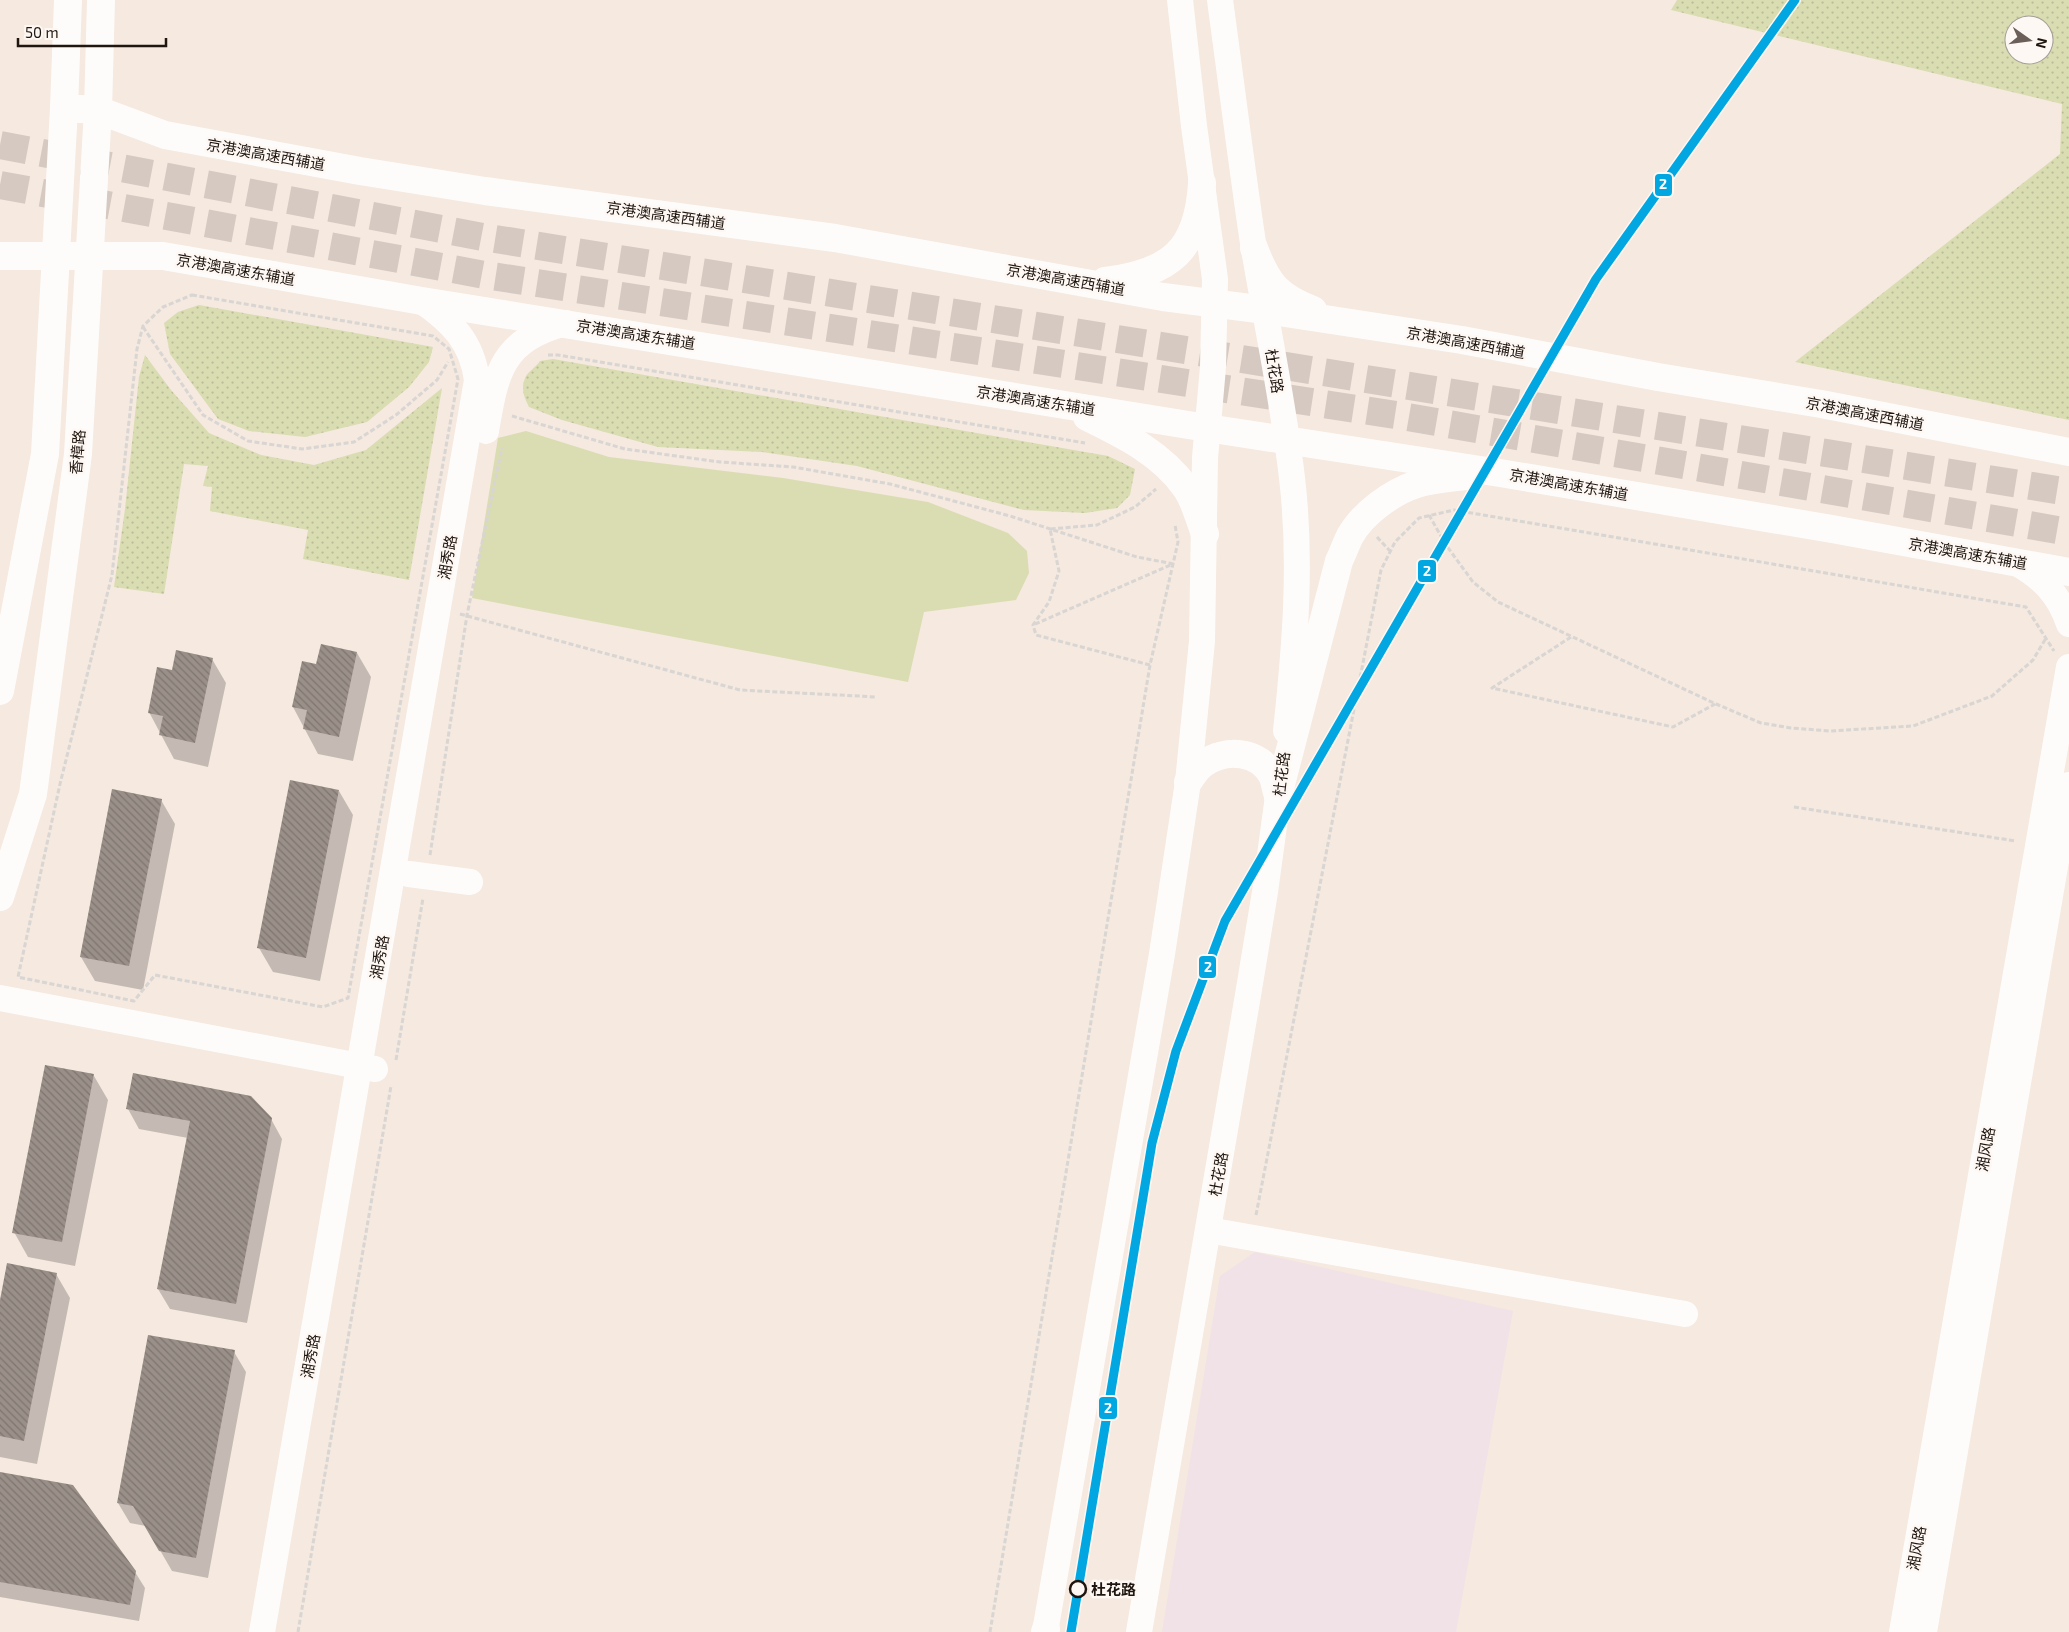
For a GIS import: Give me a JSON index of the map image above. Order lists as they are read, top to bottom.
{
  "streets": {
    "main road": ["京港澳高速西辅道", "京港澳高速东辅道", "香樟路"],
    "street": ["杜花路", "湘秀路", "湘风路"]
  },
  "crossings": [
    ["京港澳高速西辅道", "杜花路"],
    ["京港澳高速西辅道", "香樟路"],
    ["京港澳高速东辅道", "杜花路"],
    ["京港澳高速东辅道", "香樟路"],
    ["京港澳高速东辅道", "湘秀路"]
  ],
  "places": ["杜花路"],
  "lines": ["transit line 2"],
  "scale_bar": "50 m",
  "north": "right"
}
